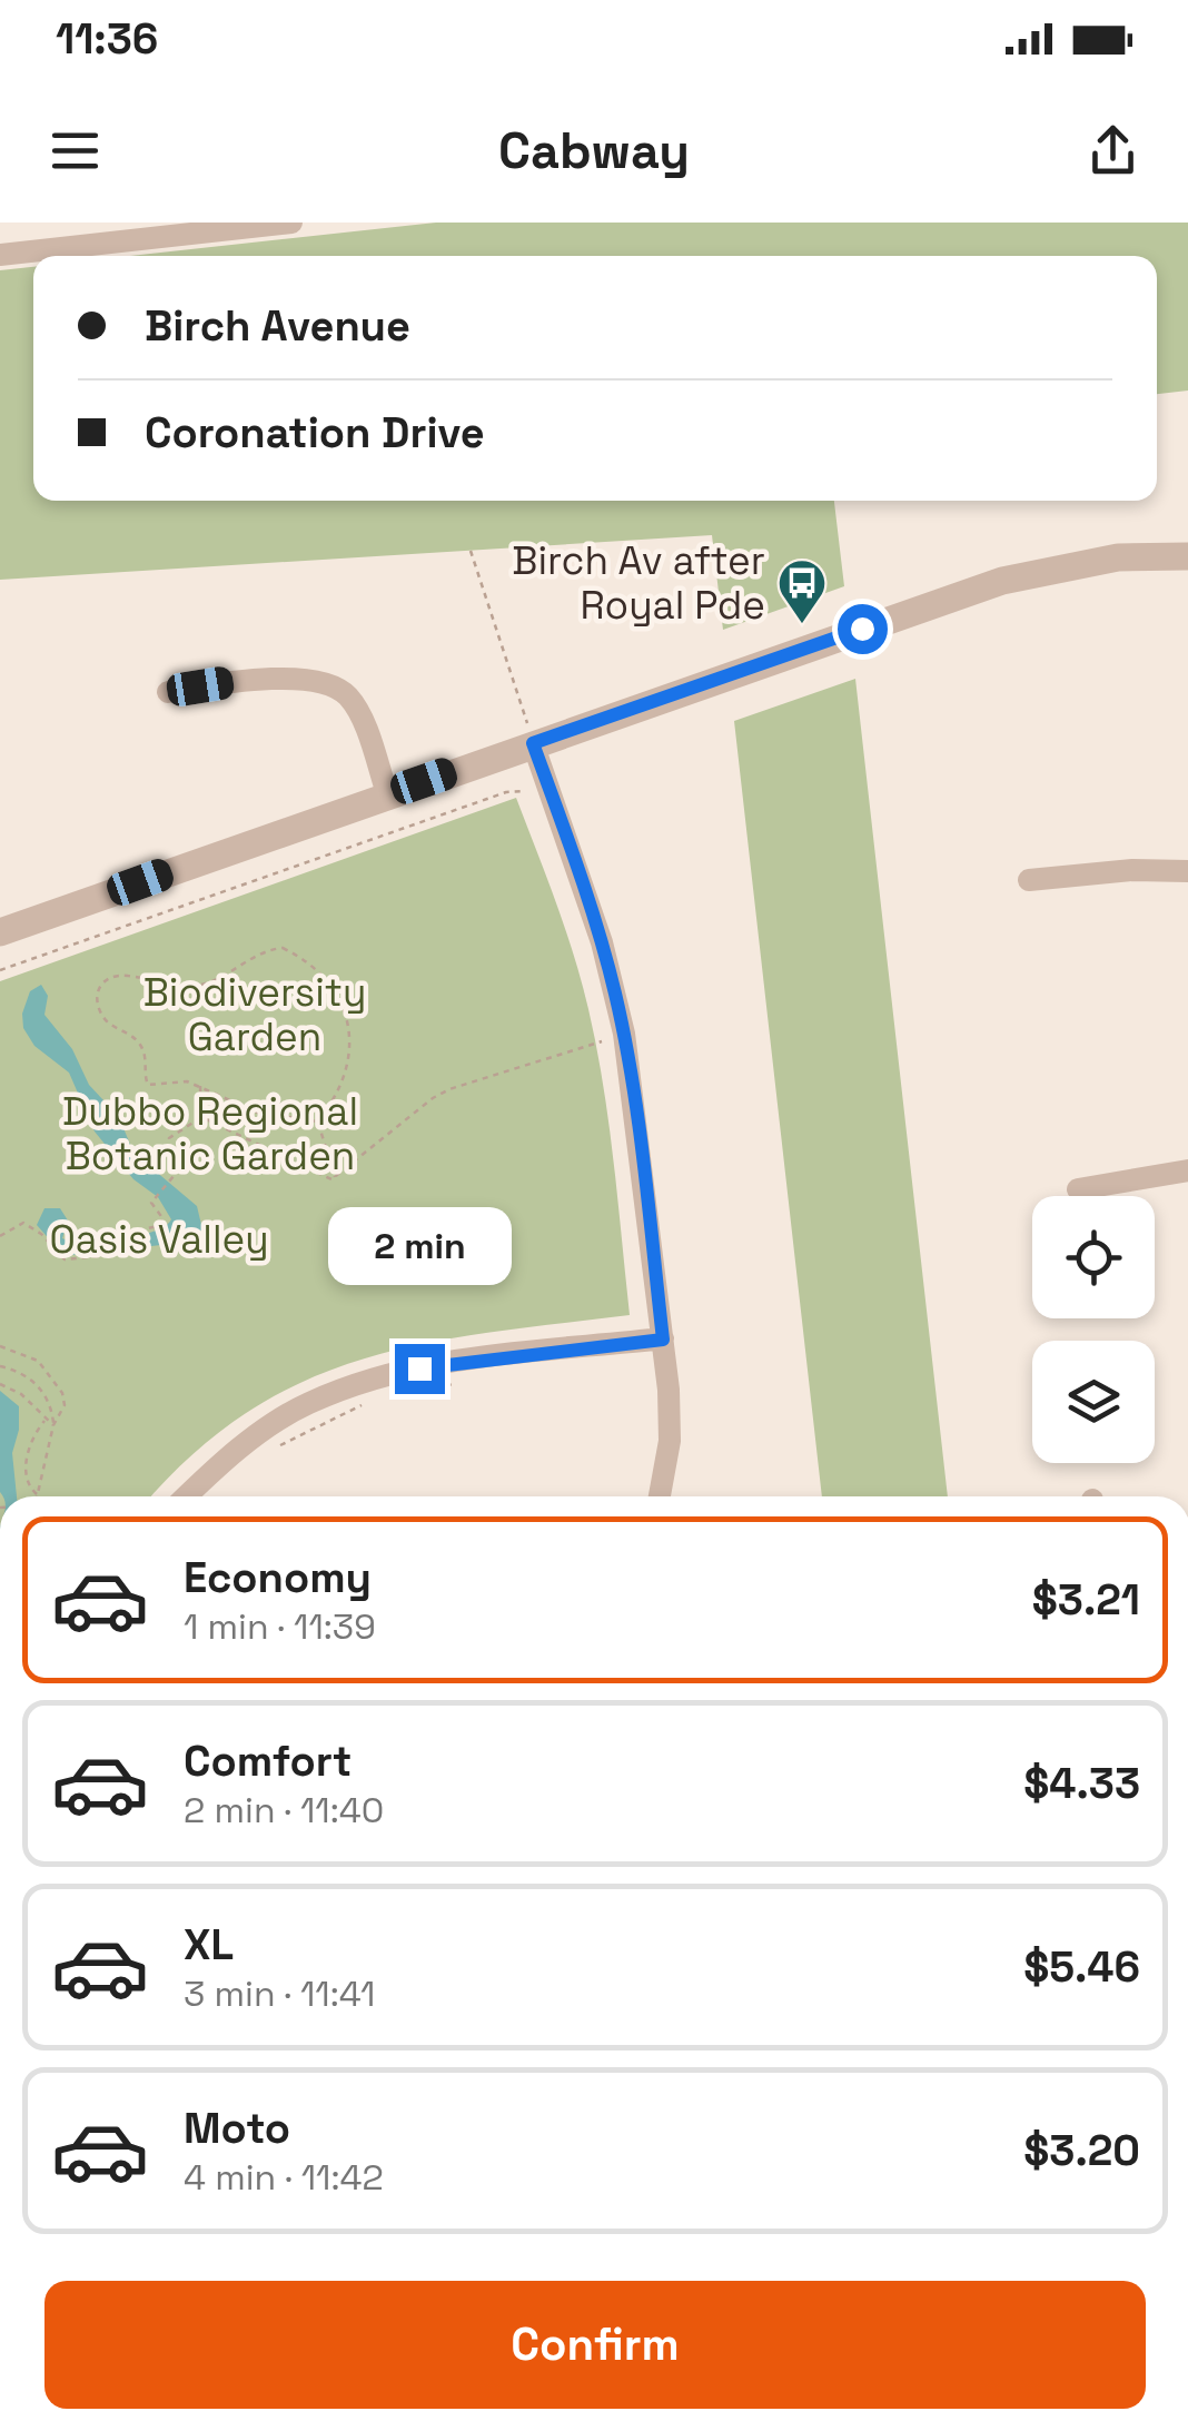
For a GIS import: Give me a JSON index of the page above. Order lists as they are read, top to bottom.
{
  "parks": ["Biodiversity Garden", "Dubbo Regional Botanic Garden", "Oasis Valley"],
  "places": {
    "bus stop": ["Birch Av after Royal Pde"]
  },
  "page": {
    "status": "11:36",
    "header": "Cabway",
    "banner": ["Birch Avenue", "Coronation Drive"],
    "bubble": "2 min",
    "list": [
      {
        "name": "Economy",
        "note": "1 min · 11:39",
        "value": "$3.21"
      },
      {
        "name": "Comfort",
        "note": "2 min · 11:40",
        "value": "$4.33"
      },
      {
        "name": "XL",
        "note": "3 min · 11:41",
        "value": "$5.46"
      },
      {
        "name": "Moto",
        "note": "4 min · 11:42",
        "value": "$3.20"
      }
    ],
    "buttons": "Confirm"
  }
}
